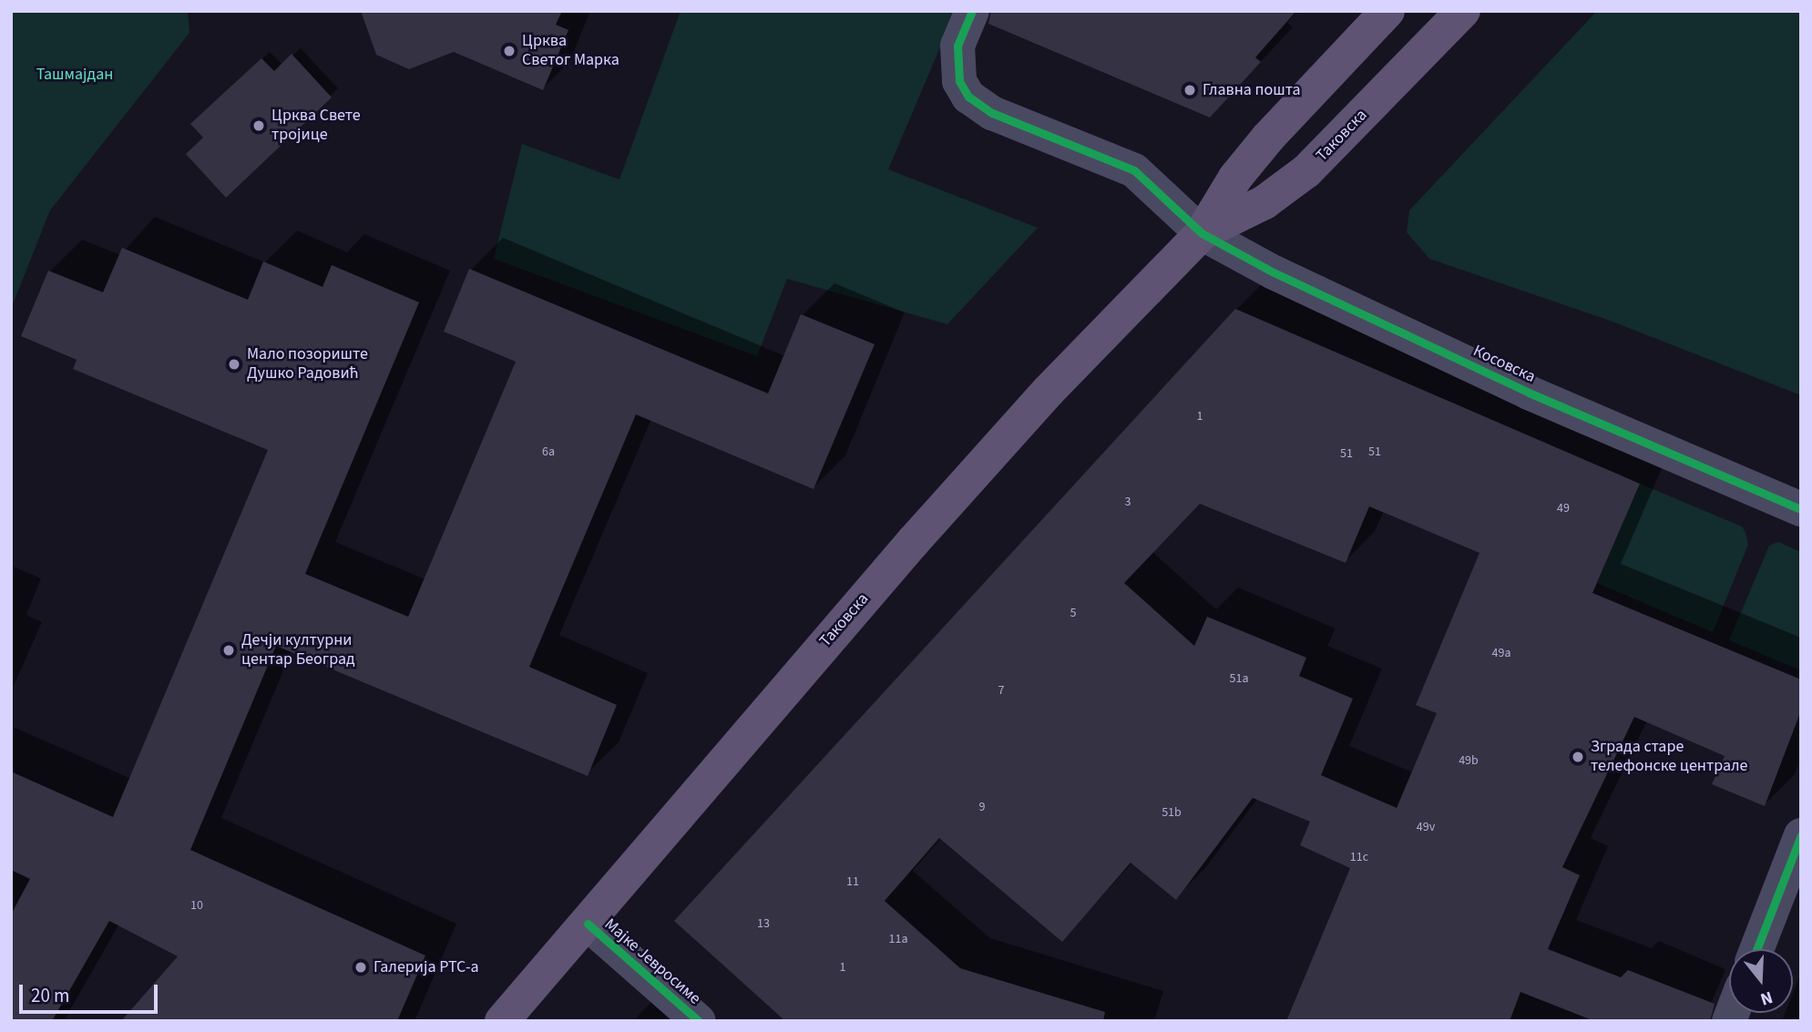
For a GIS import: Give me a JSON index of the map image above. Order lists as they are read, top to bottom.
{
  "streets": {
    "main road": ["Таковска"],
    "street": ["Косовска", "Мајке Јевросиме"]
  },
  "crossings": [
    ["Таковска", "Косовска"],
    ["Таковска", "Мајке Јевросиме"]
  ],
  "parks": ["Ташмајдан"],
  "places": [
    "Црква Светог Марка",
    "Главна пошта",
    "Црква Свете тројице",
    "Мало позориште Душко Радовић",
    "Дечји културни центар Београд",
    "Зграда старе телефонске централе",
    "Галерија РТС-а"
  ],
  "house_numbers": [
    "1",
    "6a",
    "51",
    "51",
    "3",
    "49",
    "5",
    "49a",
    "51a",
    "7",
    "49b",
    "9",
    "51b",
    "49v",
    "11c",
    "11",
    "10",
    "13",
    "11a",
    "1"
  ],
  "scale_bar": "20 m",
  "north": "bottom"
}
